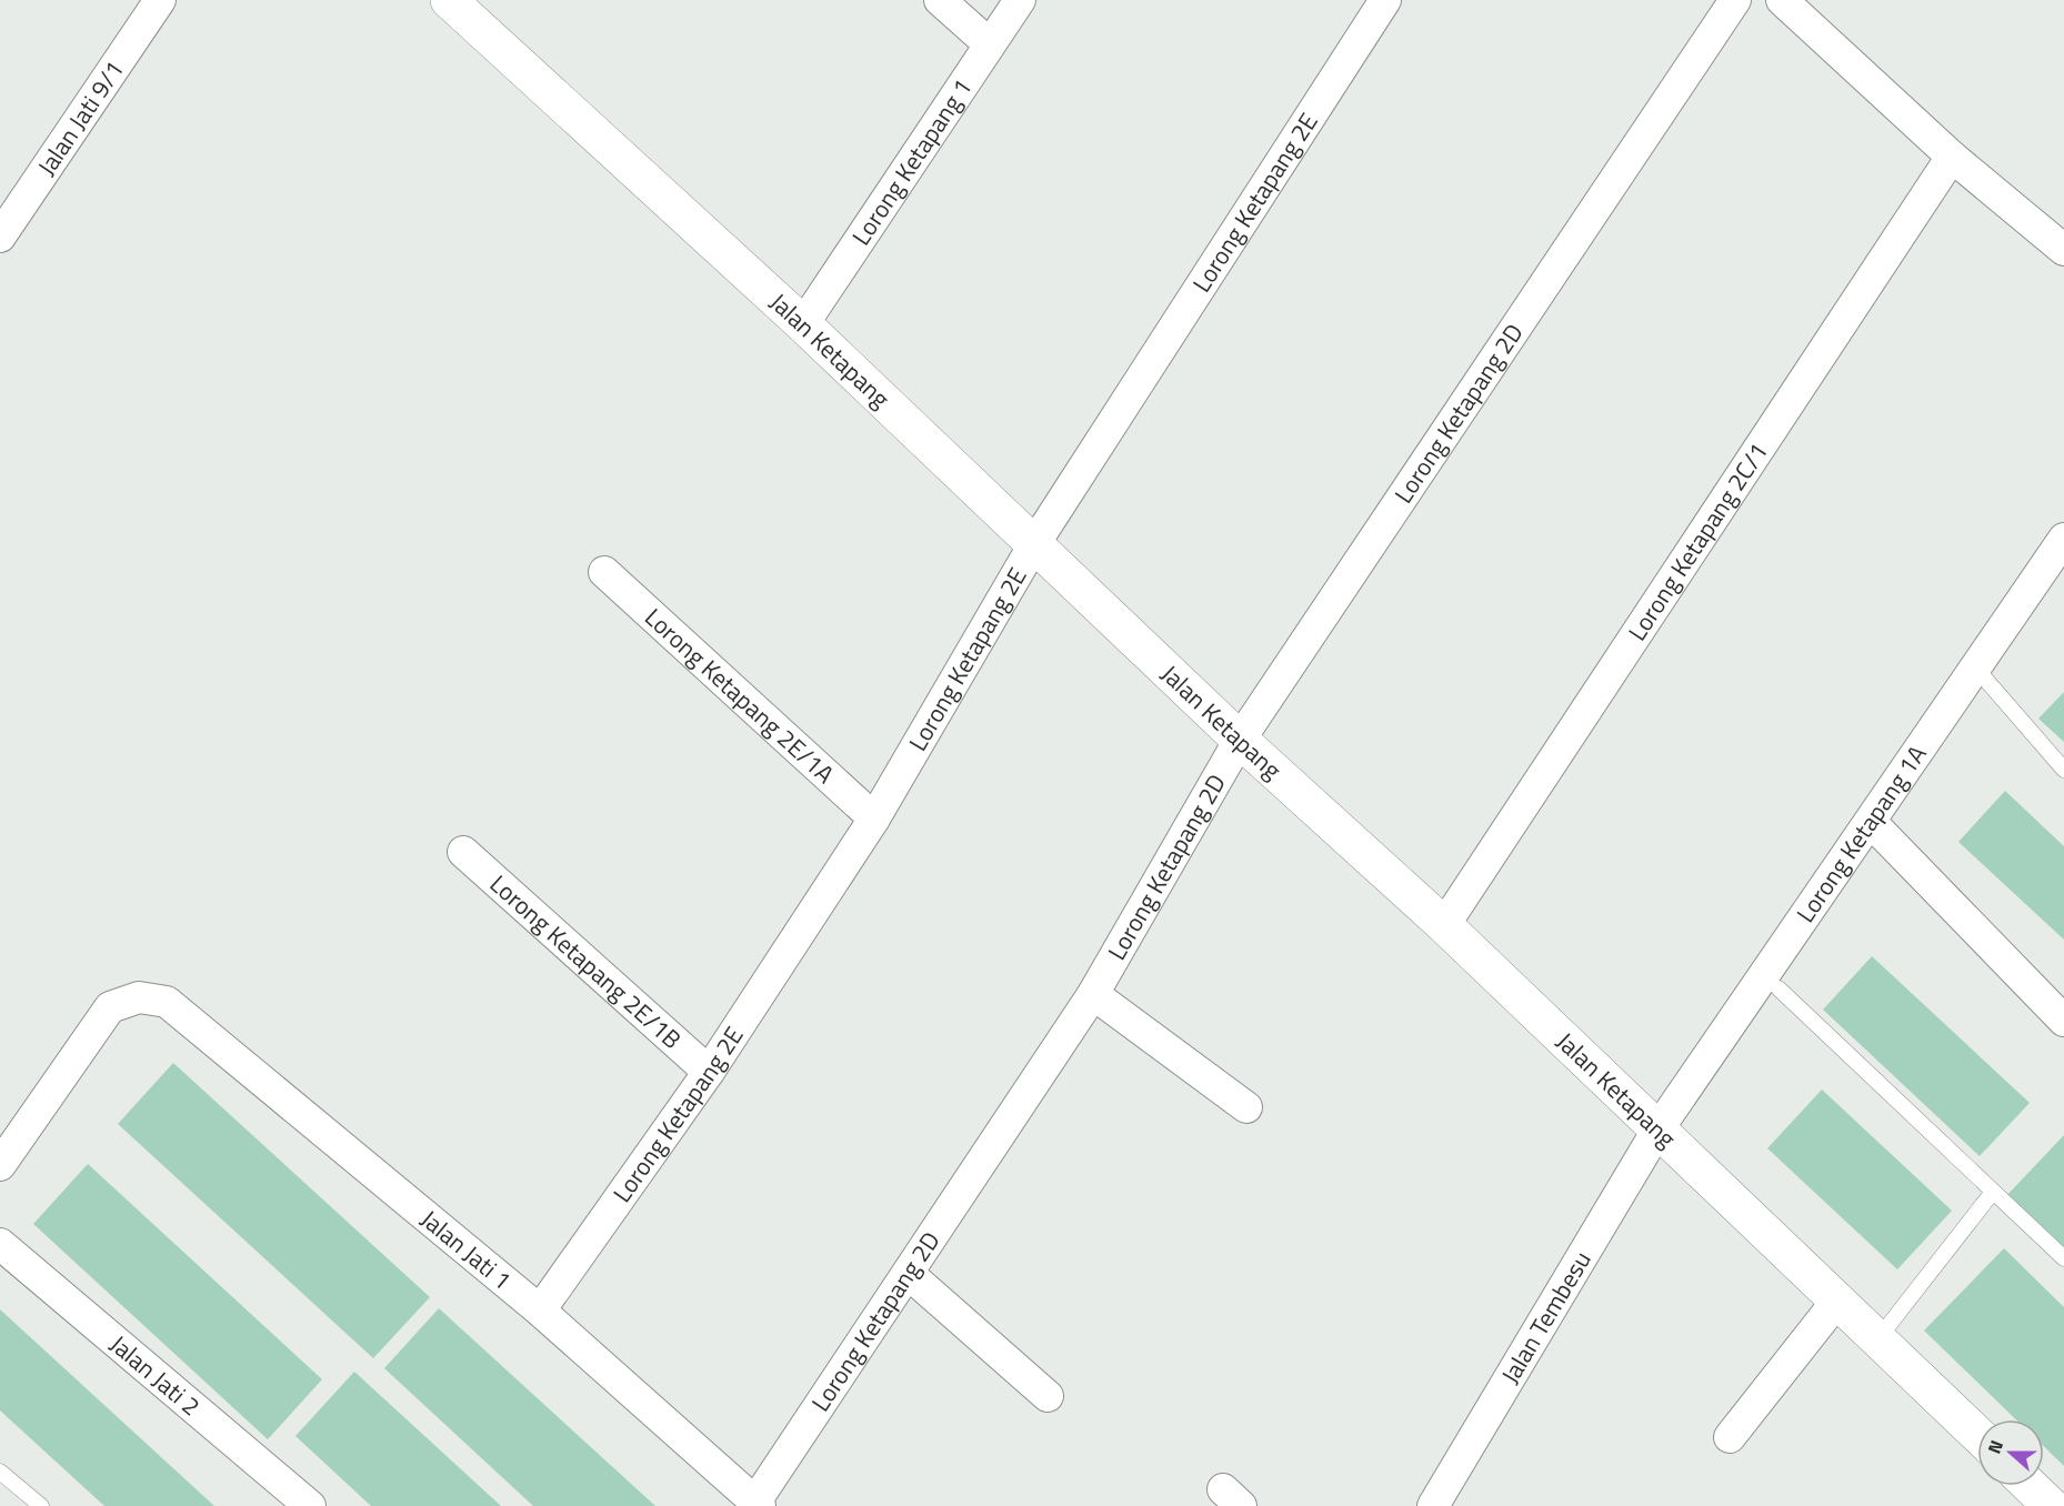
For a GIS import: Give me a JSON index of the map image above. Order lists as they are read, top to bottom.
{
  "streets": {
    "street": [
      "Jalan Jati 9/1",
      "Lorong Ketapang 1",
      "Lorong Ketapang 2E",
      "Jalan Ketapang",
      "Lorong Ketapang 2D",
      "Lorong Ketapang 2C/1",
      "Lorong Ketapang 2E/1A",
      "Lorong Ketapang 1A",
      "Lorong Ketapang 2E/1B",
      "Jalan Jati 1",
      "Jalan Tembesu",
      "Jalan Jati 2"
    ]
  },
  "crossings": [
    ["Lorong Ketapang 1", "Jalan Ketapang"],
    ["Lorong Ketapang 2E", "Jalan Ketapang"],
    ["Lorong Ketapang 2E", "Lorong Ketapang 2E/1A"],
    ["Lorong Ketapang 2E", "Lorong Ketapang 2E/1B"],
    ["Lorong Ketapang 2E", "Jalan Jati 1"],
    ["Jalan Ketapang", "Lorong Ketapang 2D"],
    ["Jalan Ketapang", "Lorong Ketapang 2C/1"],
    ["Jalan Ketapang", "Lorong Ketapang 1A"],
    ["Jalan Ketapang", "Jalan Tembesu"],
    ["Lorong Ketapang 2D", "Jalan Jati 1"],
    ["Lorong Ketapang 1A", "Jalan Tembesu"]
  ],
  "north": "left"
}
